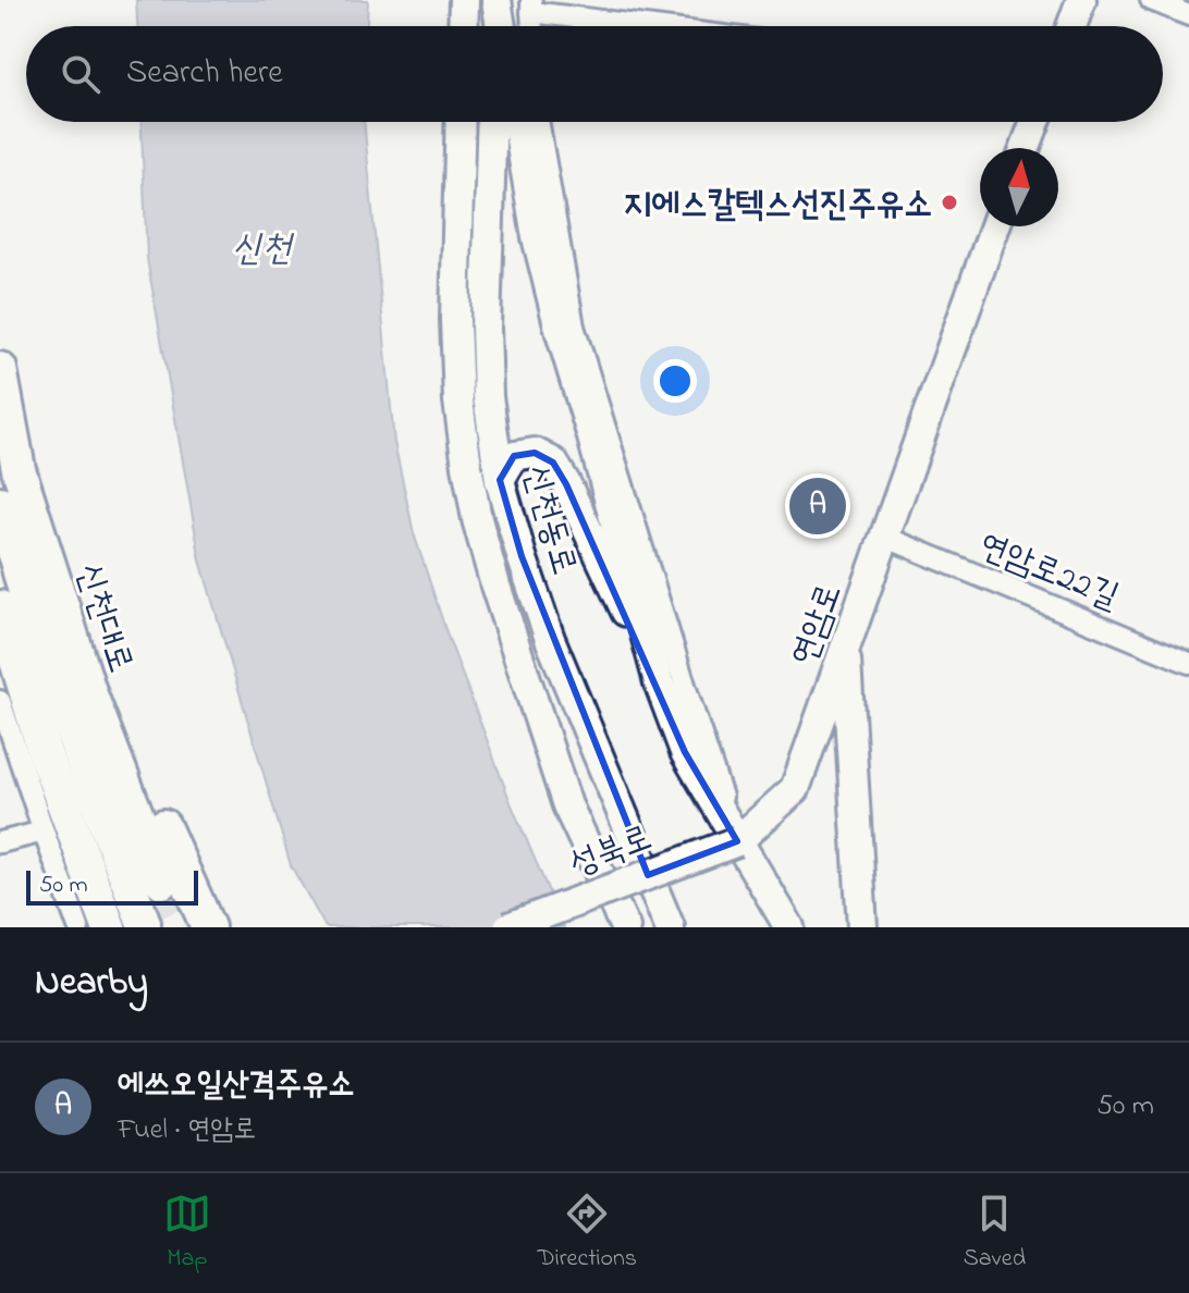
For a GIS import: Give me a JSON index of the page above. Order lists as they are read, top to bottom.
{
  "streets": {
    "highway": ["신천대로"],
    "main road": ["신천동로", "연암로", "성북로"],
    "street": ["연암로22길"]
  },
  "crossings": [
    ["연암로22길", "연암로"],
    ["연암로", "성북로"]
  ],
  "water": ["신천"],
  "places": ["지에스칼텍스선진주유소"],
  "scale_bar": "50 m",
  "north": "top",
  "page": {
    "search": "Search here",
    "pins": "A",
    "scale": "50 m",
    "heading": "Nearby",
    "list": [
      {
        "mark": "A",
        "name": "에쓰오일산격주유소",
        "note": "Fuel · 연암로",
        "value": "50 m"
      }
    ],
    "nav": ["Map", "Directions", "Saved"]
  }
}
